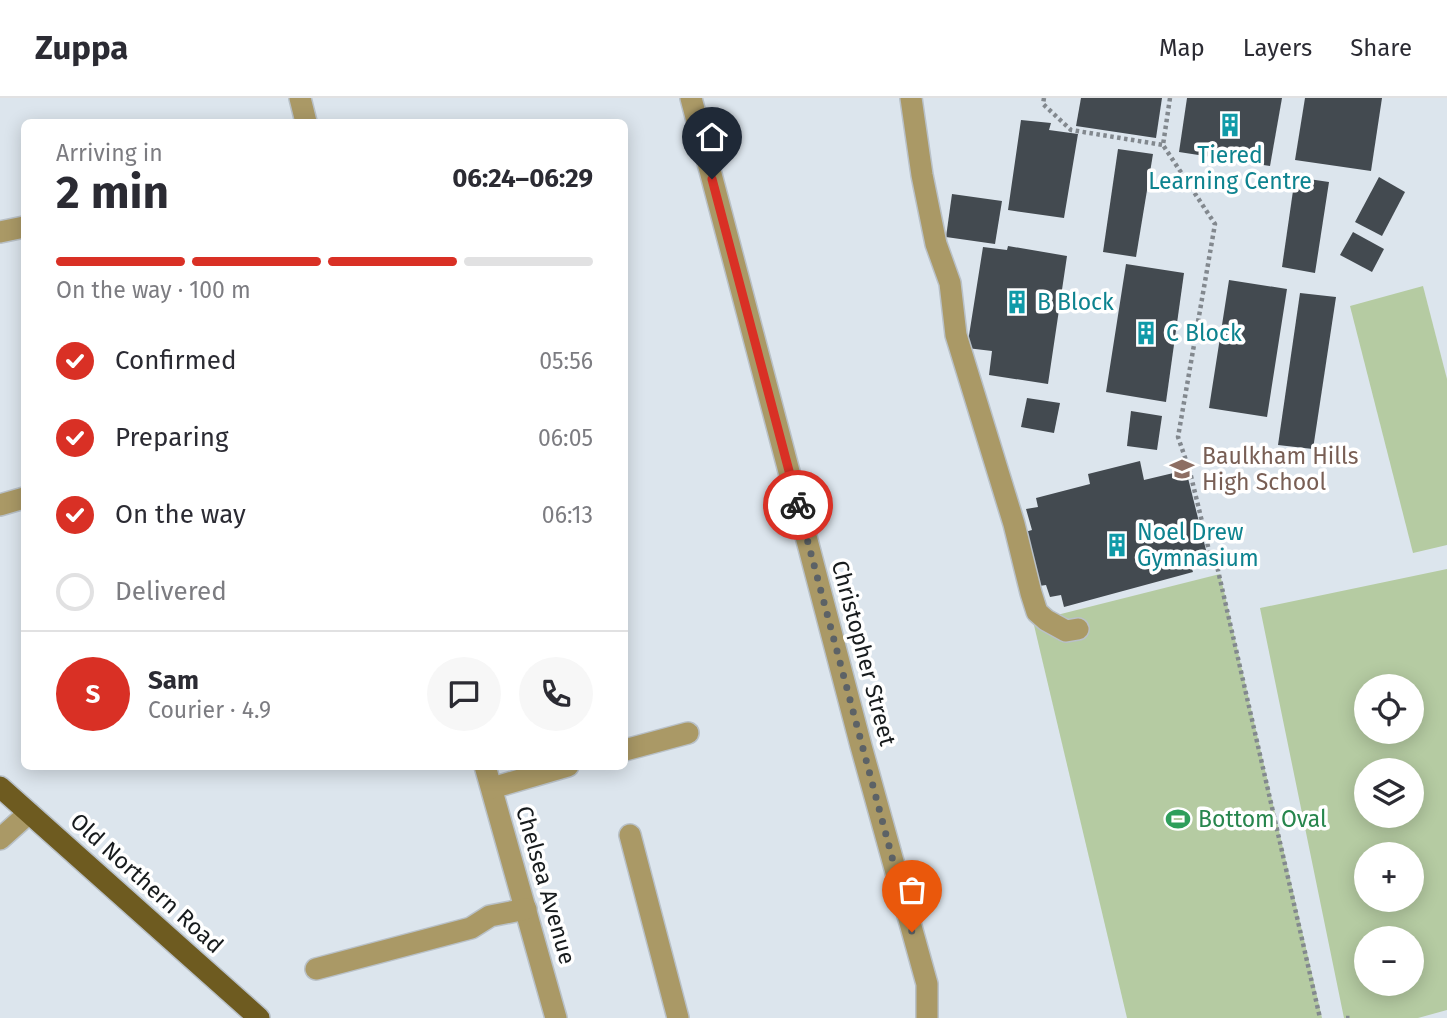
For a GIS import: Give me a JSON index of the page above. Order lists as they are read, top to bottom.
{
  "streets": {
    "main road": ["Old Northern Road"],
    "street": ["Christopher Street", "Chelsea Avenue"]
  },
  "places": {
    "building": [
      "Tiered Learning Centre",
      "B Block",
      "C Block",
      "Noel Drew Gymnasium"
    ],
    "school or university": ["Baulkham Hills High School"],
    "sports": ["Bottom Oval"]
  },
  "page": {
    "header": "Zuppa",
    "nav": ["Map", "Layers", "Share"],
    "heading": ["2 min", "Arriving in", "06:24–06:29"],
    "panel": ["Sam", "Courier · 4.9"],
    "bar": "On the way · 100 m",
    "list": [
      ["Confirmed", "05:56"],
      ["Preparing", "06:05"],
      ["On the way", "06:13"],
      "Delivered"
    ],
    "round": "S",
    "map_buttons": ["+", "−"]
  }
}
